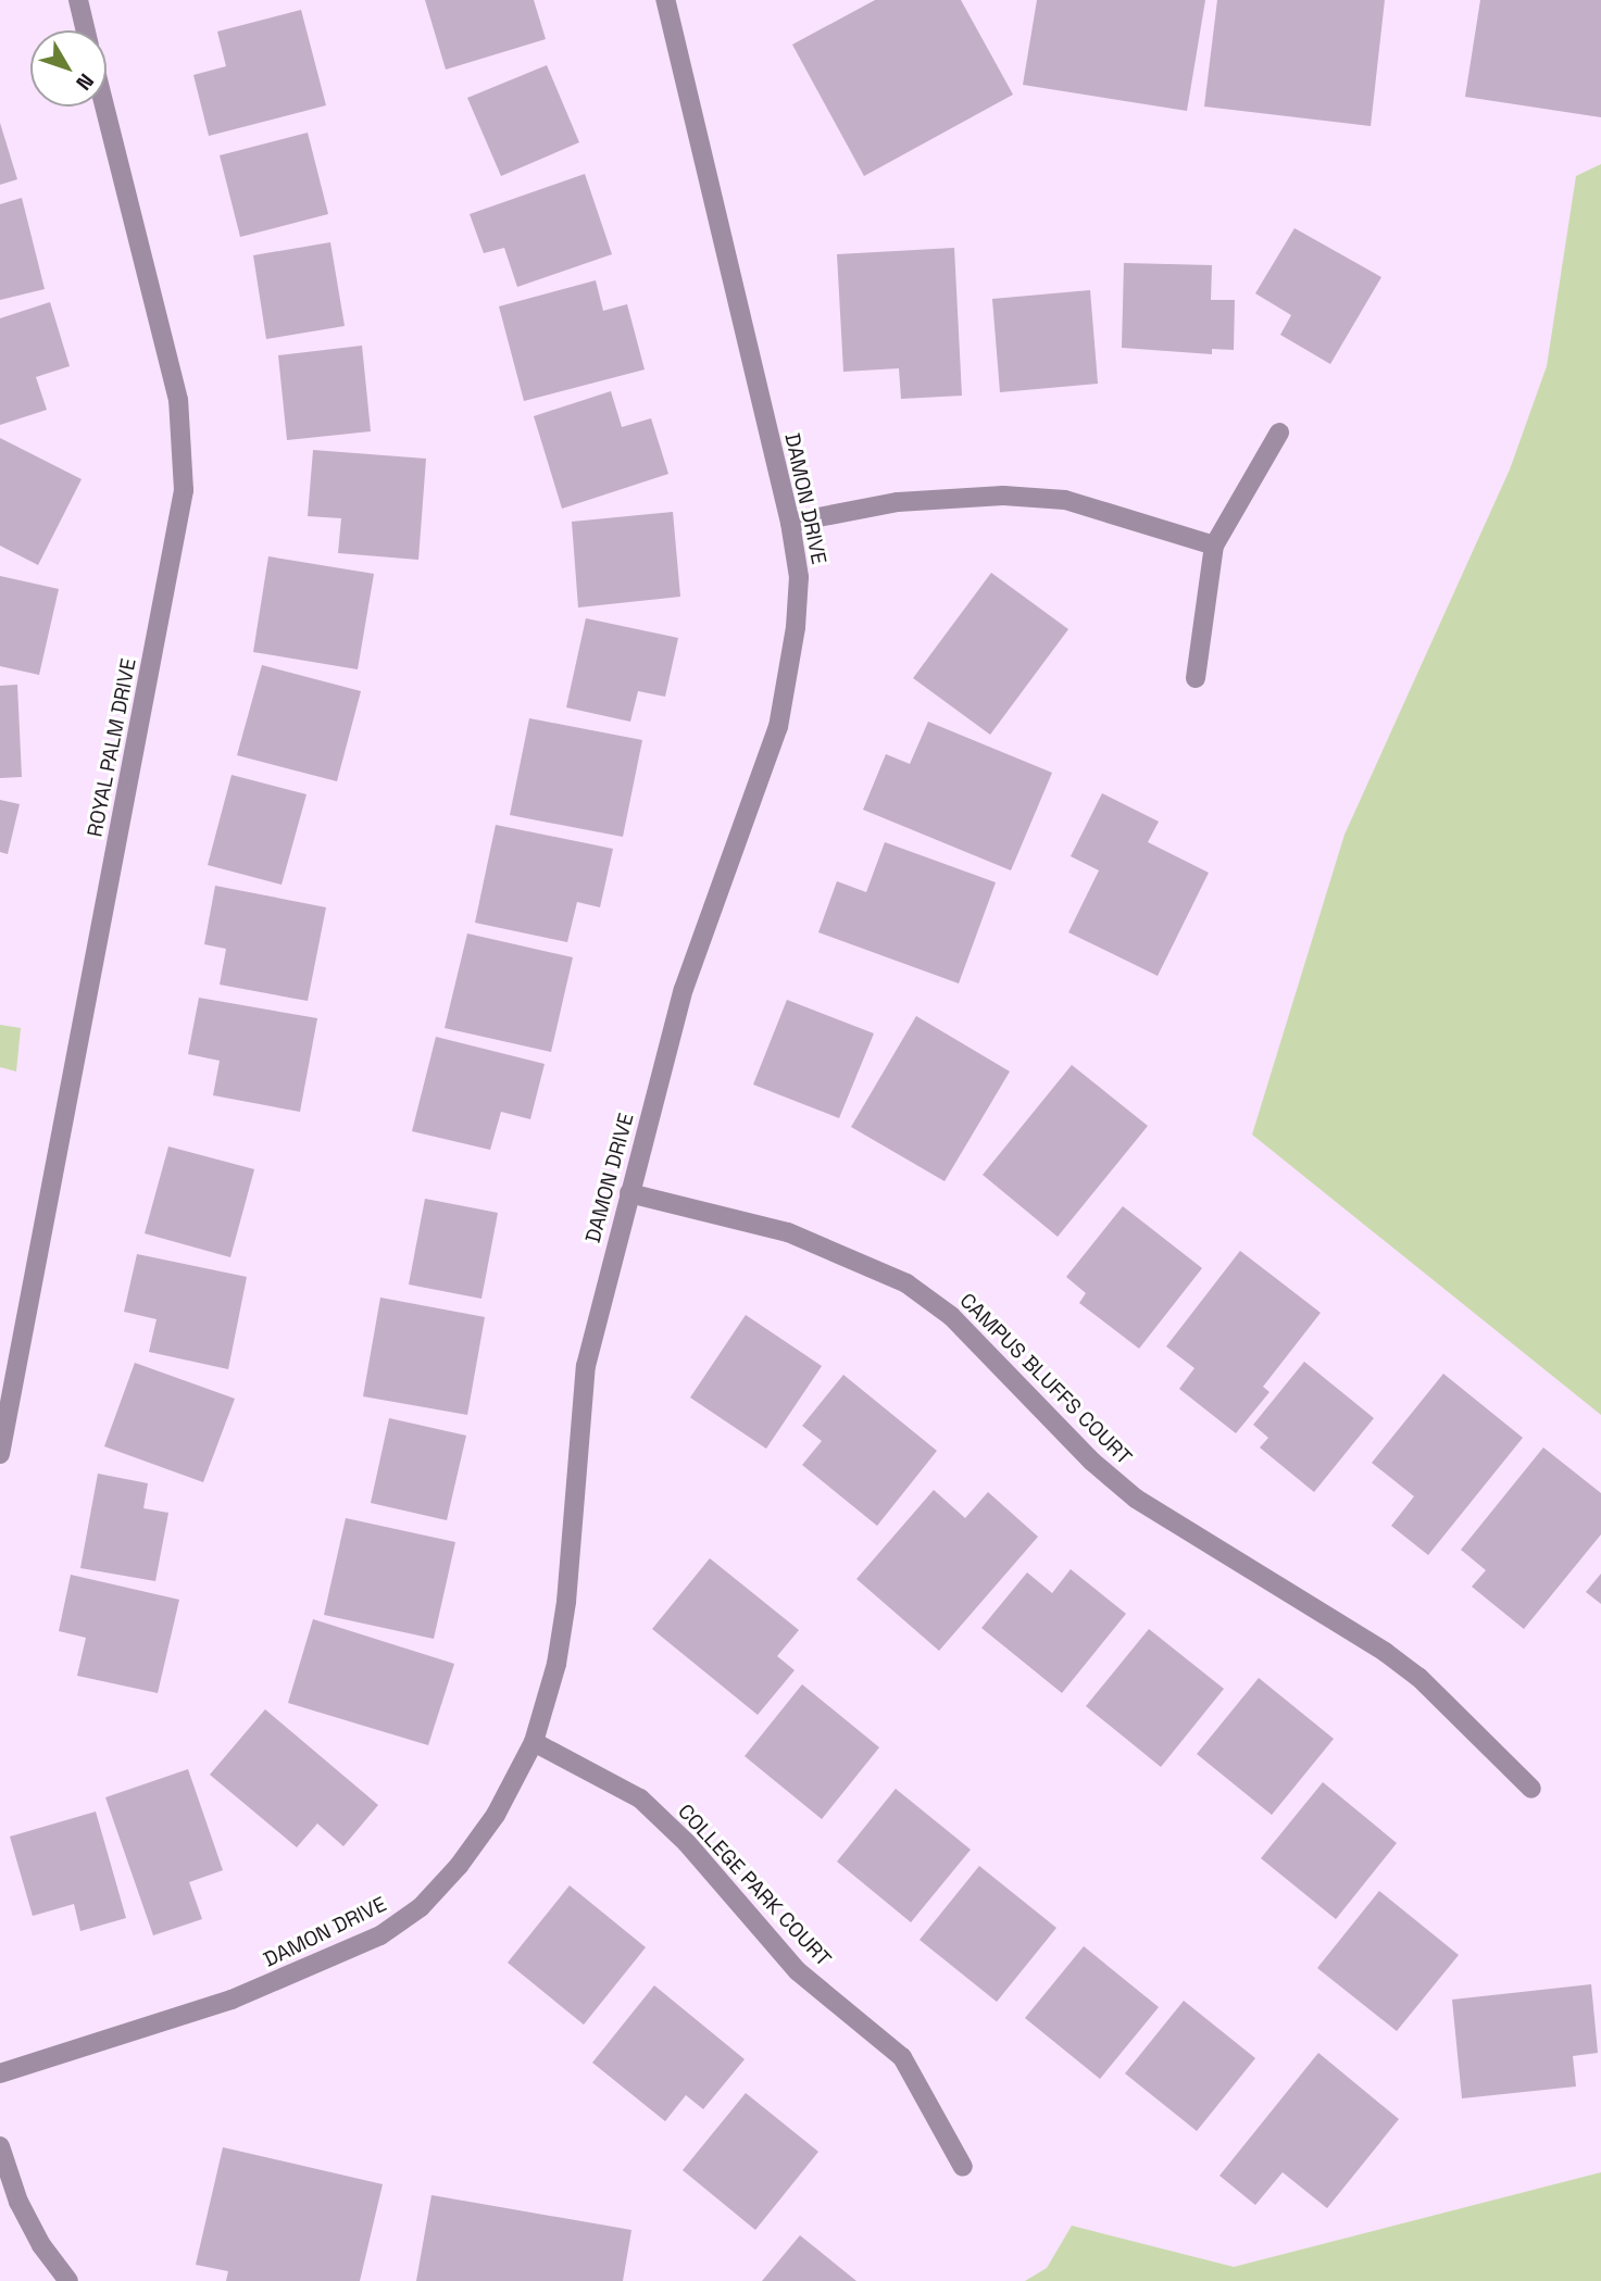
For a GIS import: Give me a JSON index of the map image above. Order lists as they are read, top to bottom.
{
  "streets": {
    "street": [
      "DAMON DRIVE",
      "ROYAL PALM DRIVE",
      "CAMPUS BLUFFS COURT",
      "COLLEGE PARK COURT"
    ]
  },
  "crossings": [
    ["DAMON DRIVE", "CAMPUS BLUFFS COURT"],
    ["DAMON DRIVE", "COLLEGE PARK COURT"]
  ],
  "north": "bottom right"
}
